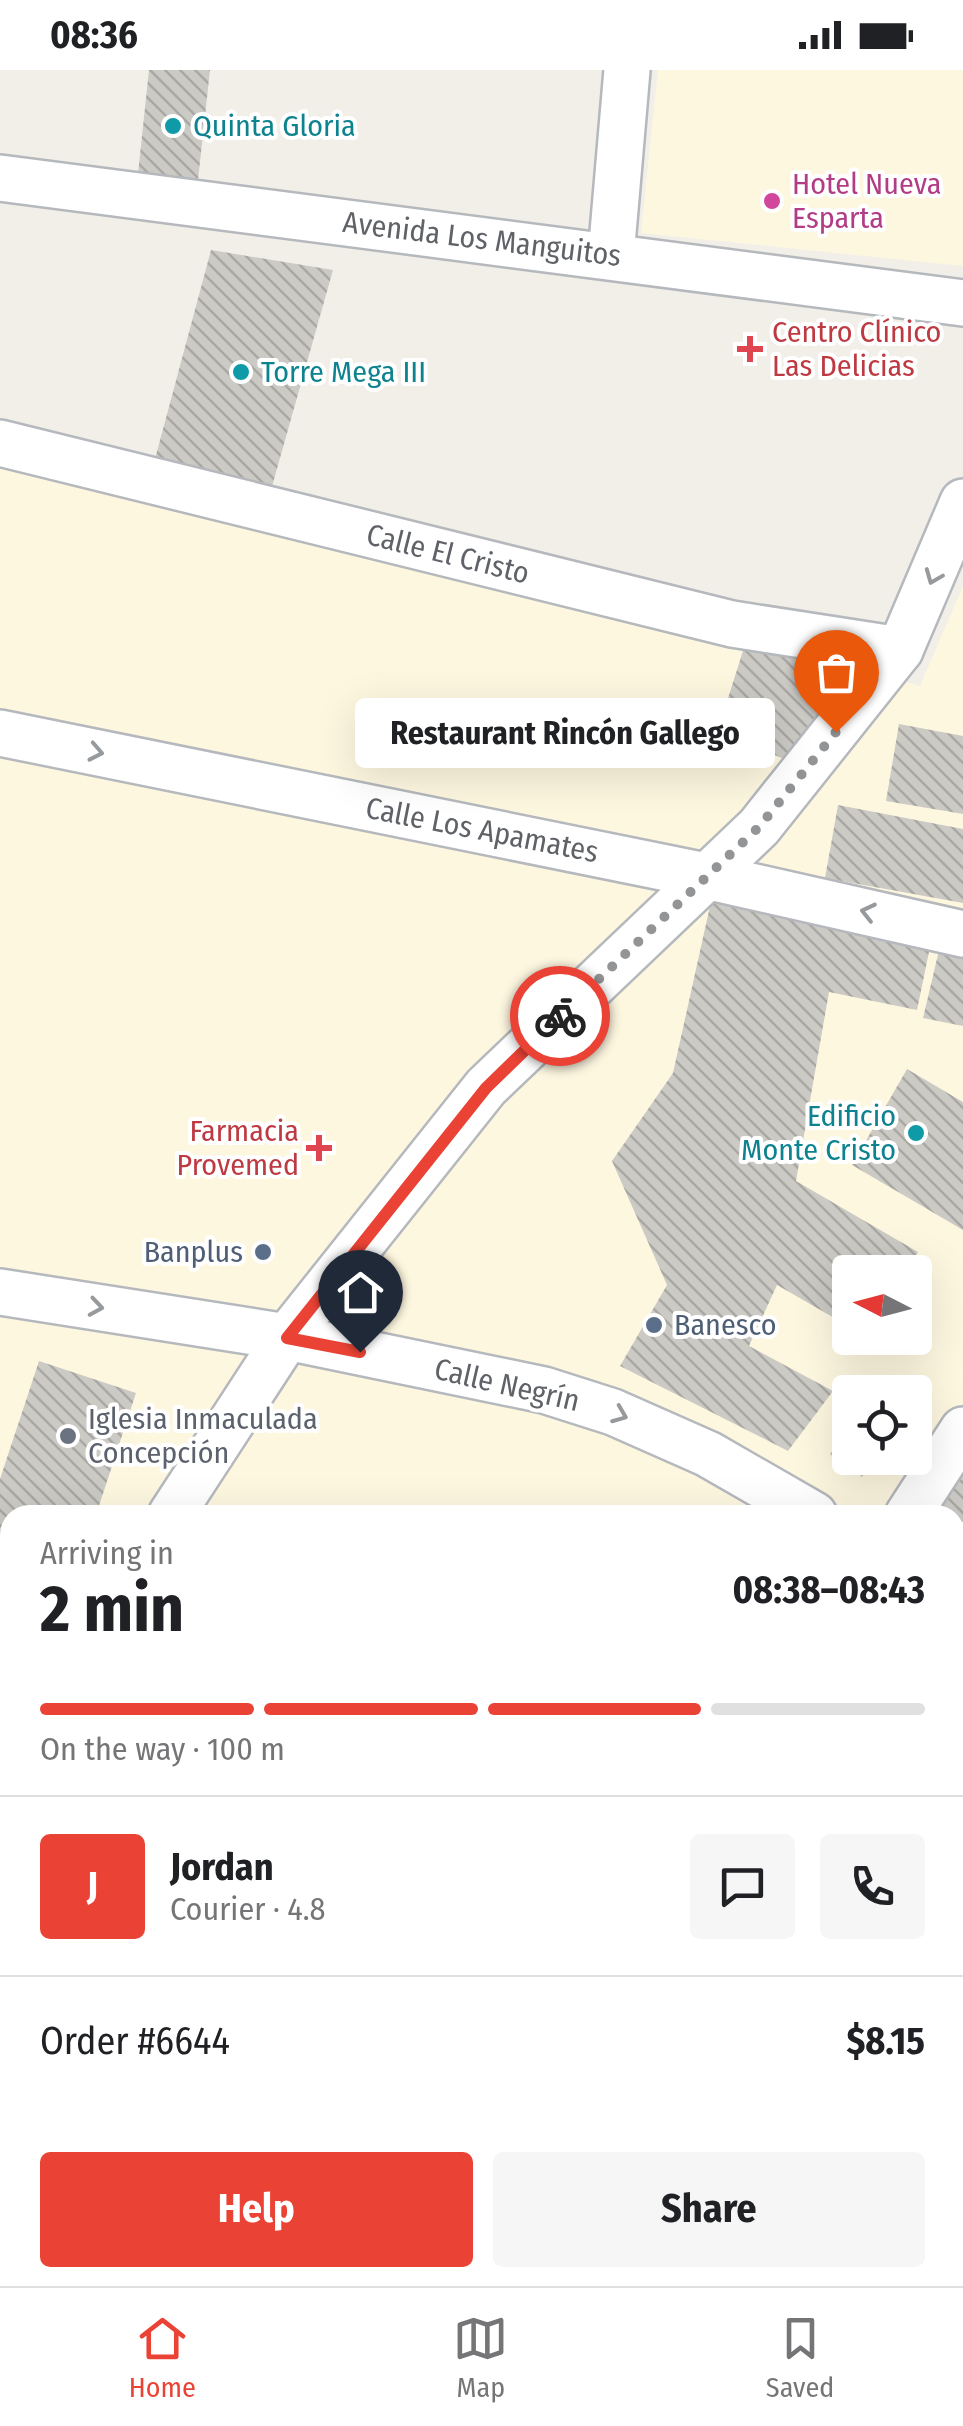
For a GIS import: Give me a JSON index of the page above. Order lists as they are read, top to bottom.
{
  "streets": {
    "street": [
      "Avenida Los Manguitos",
      "Calle El Cristo",
      "Calle Los Apamates",
      "Calle Negrín"
    ]
  },
  "one_way": ["Calle Negrín"],
  "places": {
    "other": [
      "Quinta Gloria",
      "Hotel Nueva Esparta",
      "Torre Mega III",
      "Restaurant Rincón Gallego",
      "Edificio Monte Cristo",
      "Banplus",
      "Banesco",
      "Iglesia Inmaculada Concepción"
    ],
    "health": ["Centro Clínico Las Delicias", "Farmacia Provemed"]
  },
  "north": "left",
  "page": {
    "status": "08:36",
    "bubble": "Restaurant Rincón Gallego",
    "heading": ["2 min", "Arriving in", "08:38–08:43"],
    "panel": [
      "Jordan",
      "Courier · 4.8",
      "Order #6644",
      "$8.15"
    ],
    "bar": "On the way · 100 m",
    "round": "J",
    "buttons": ["Help", "Share"],
    "tabs": ["Home", "Map", "Saved"]
  }
}
